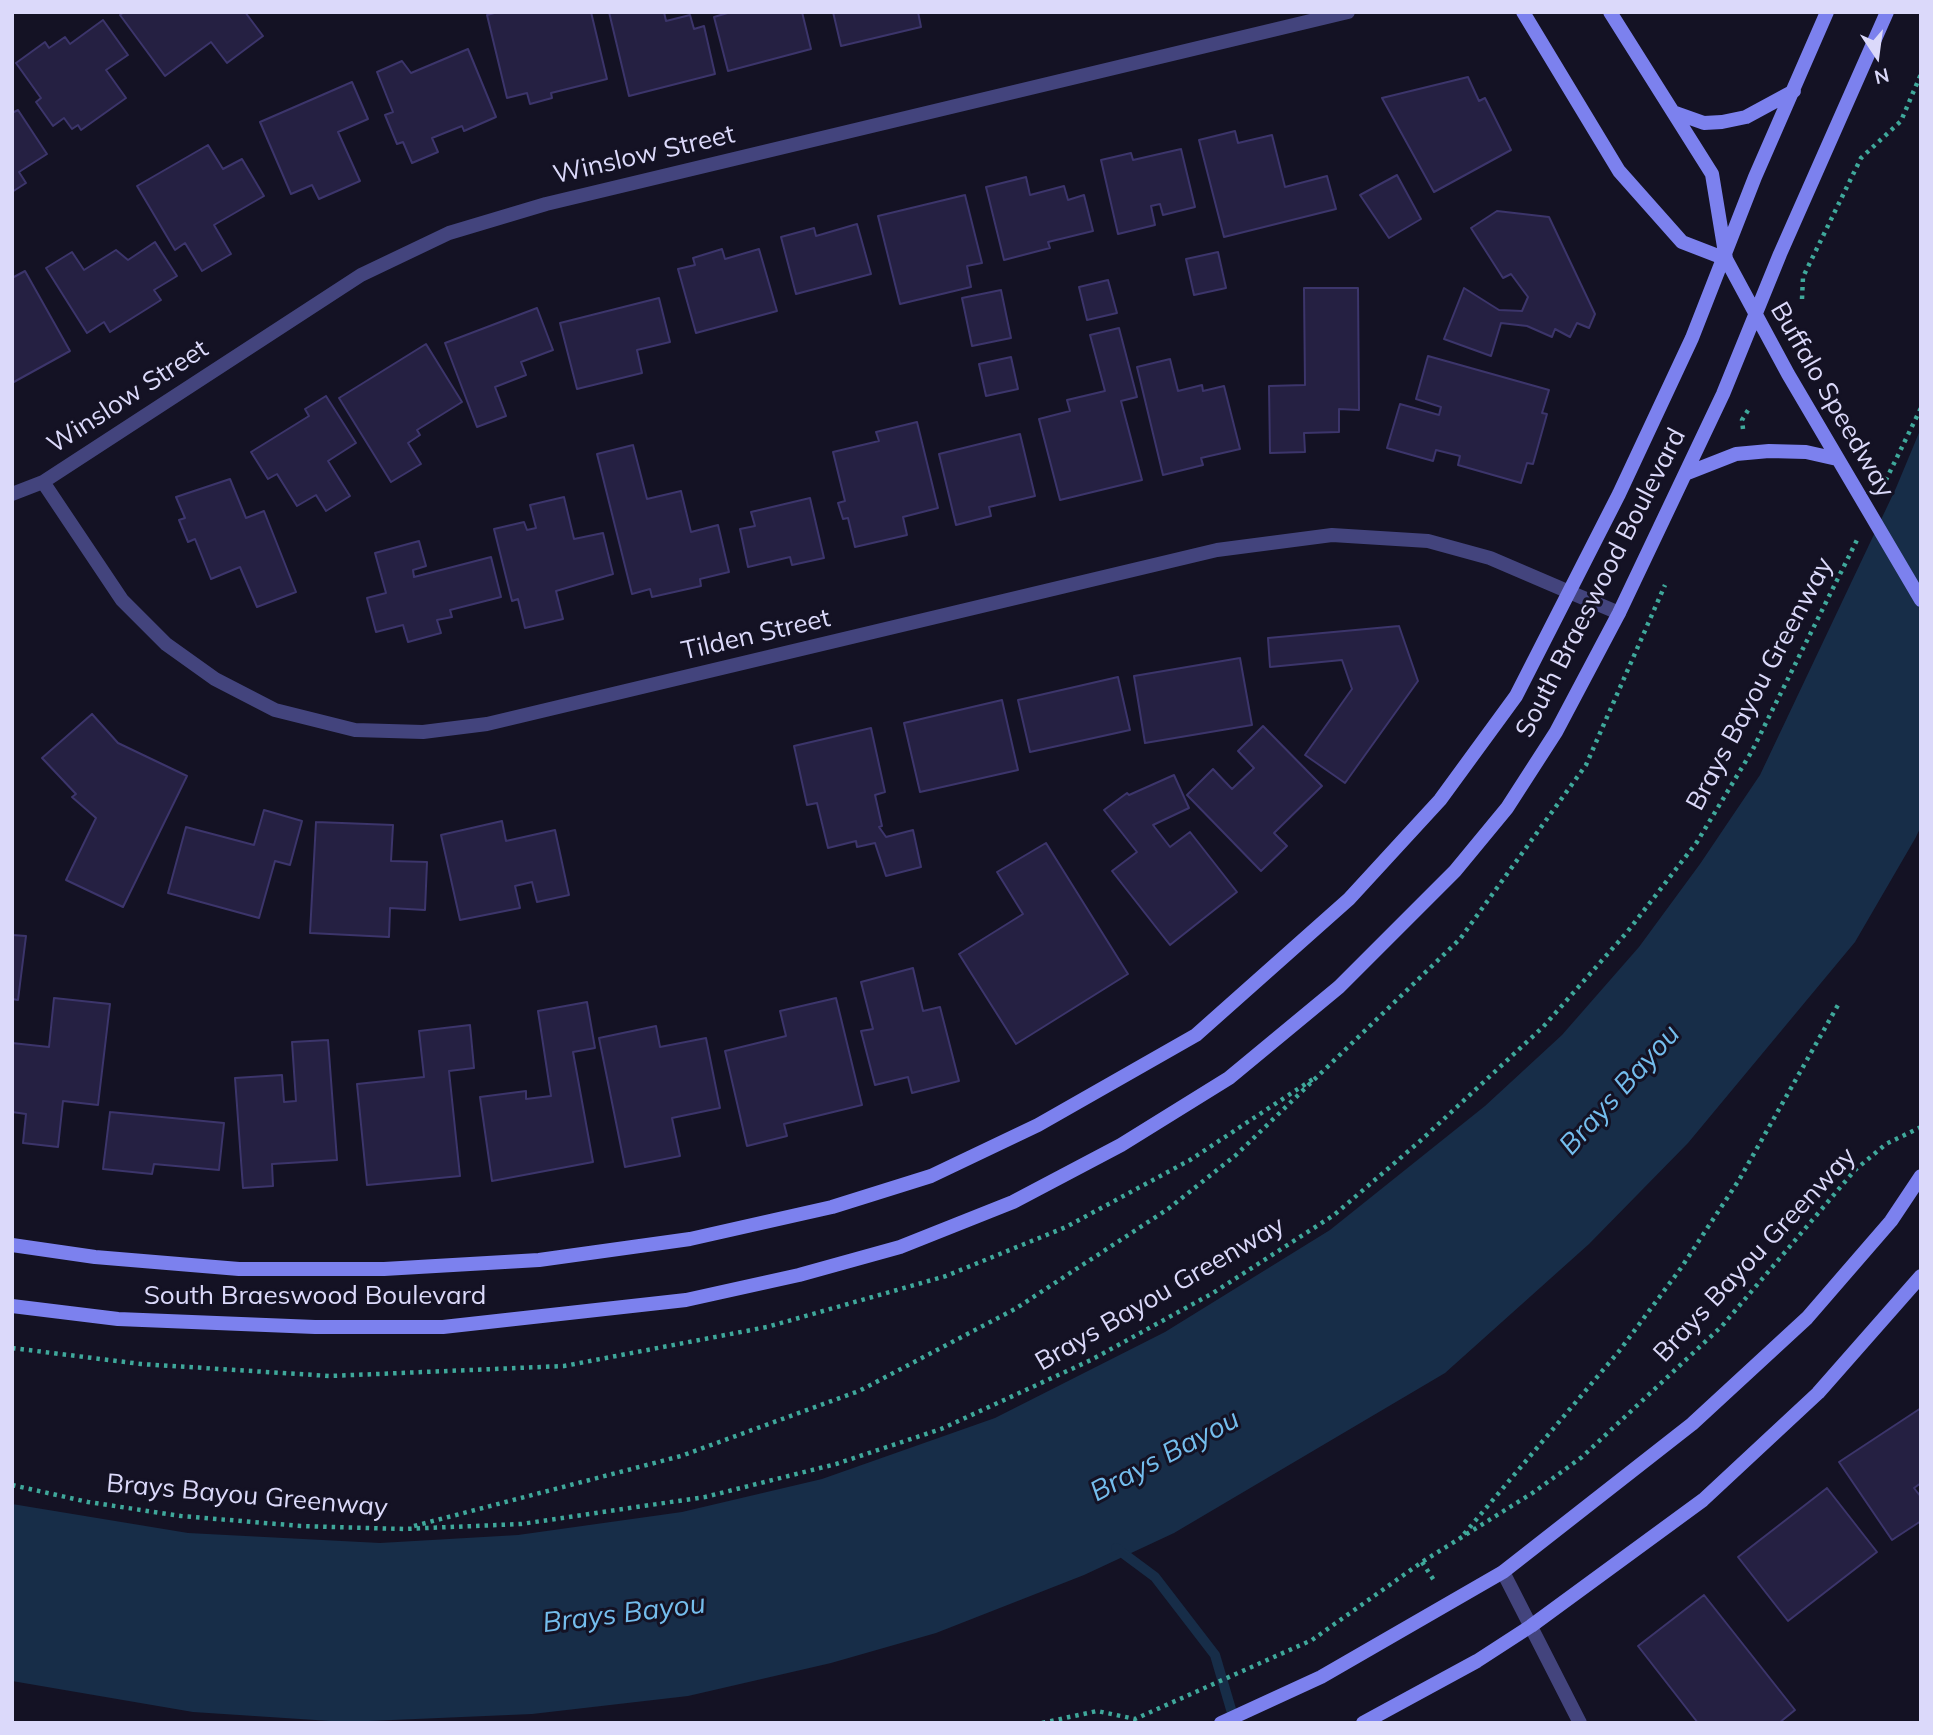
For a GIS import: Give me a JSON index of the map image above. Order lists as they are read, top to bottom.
{
  "streets": {
    "main road": ["Buffalo Speedway", "South Braeswood Boulevard"],
    "street": ["Winslow Street", "Tilden Street"],
    "path": ["Brays Bayou Greenway"]
  },
  "crossings": [
    ["Winslow Street", "Tilden Street"],
    ["Buffalo Speedway", "South Braeswood Boulevard"],
    ["South Braeswood Boulevard", "Tilden Street"]
  ],
  "water": ["Brays Bayou"],
  "north": "bottom"
}
